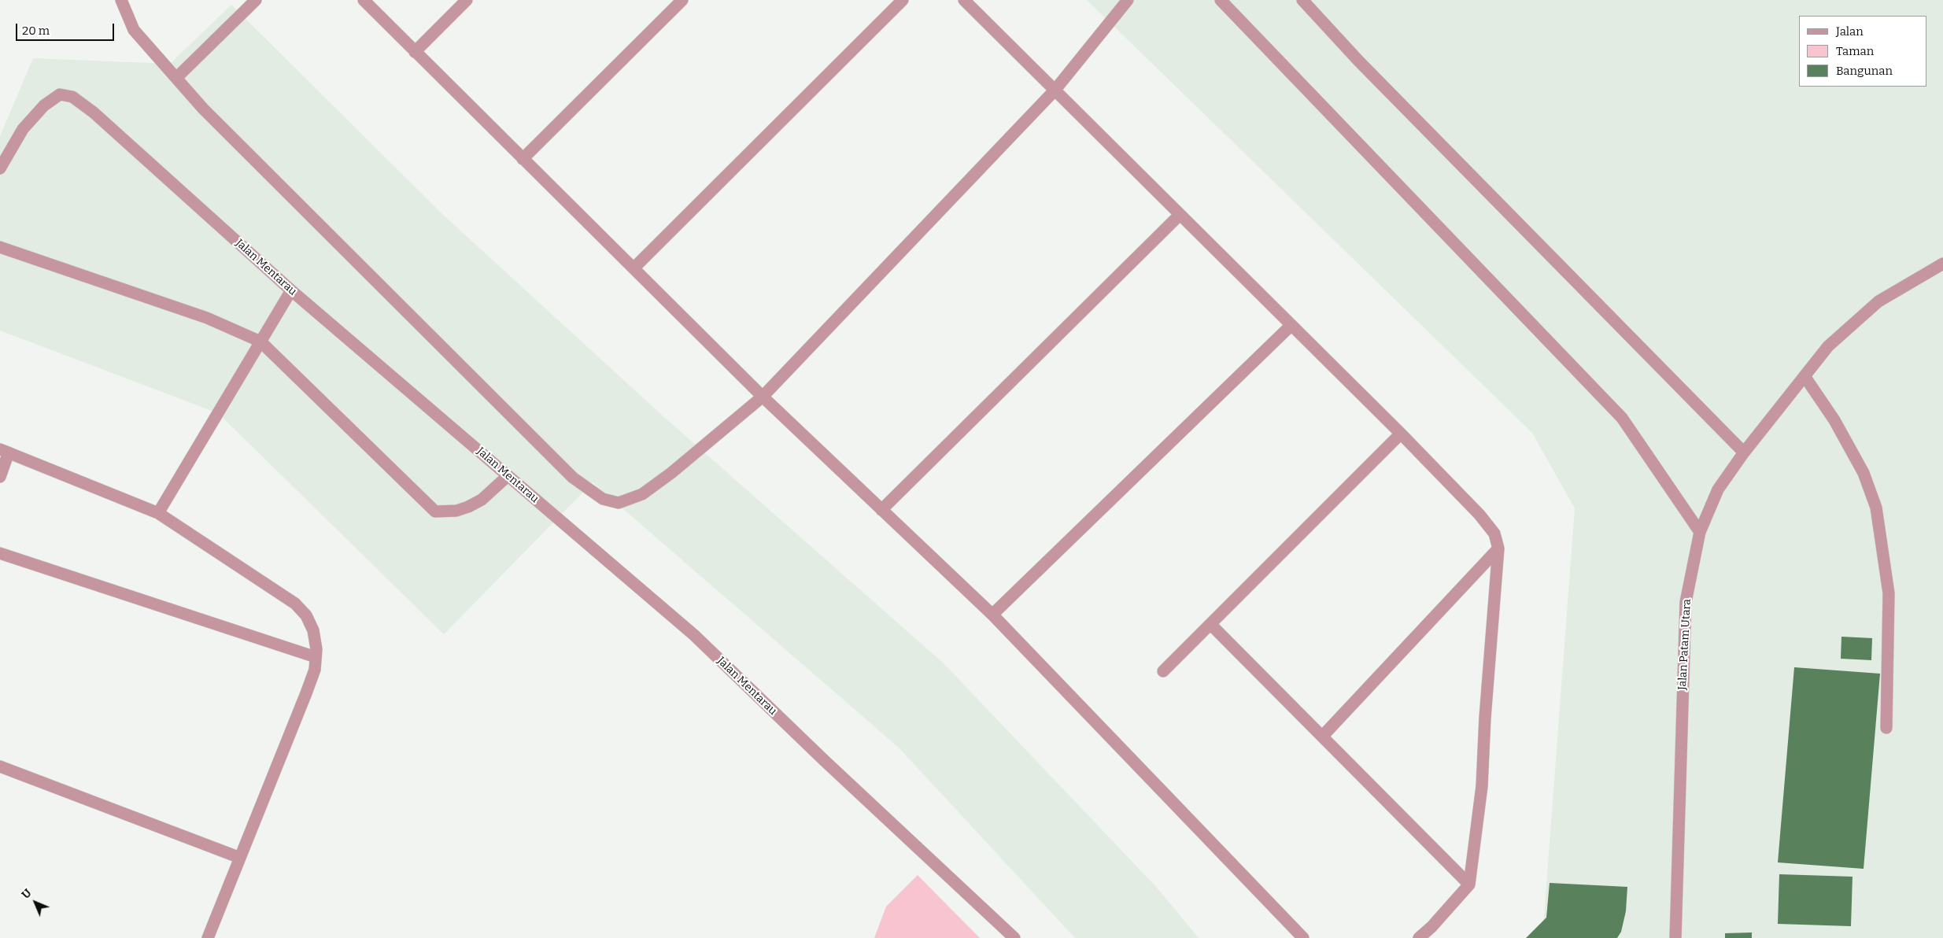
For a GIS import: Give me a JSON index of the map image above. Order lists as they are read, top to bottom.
{
  "streets": {
    "street": ["Jalan Mentarau", "Jalan Patam Utara"]
  },
  "legend": ["Jalan", "Taman", "Bangunan"],
  "scale_bar": "20 m",
  "north": "top left"
}
